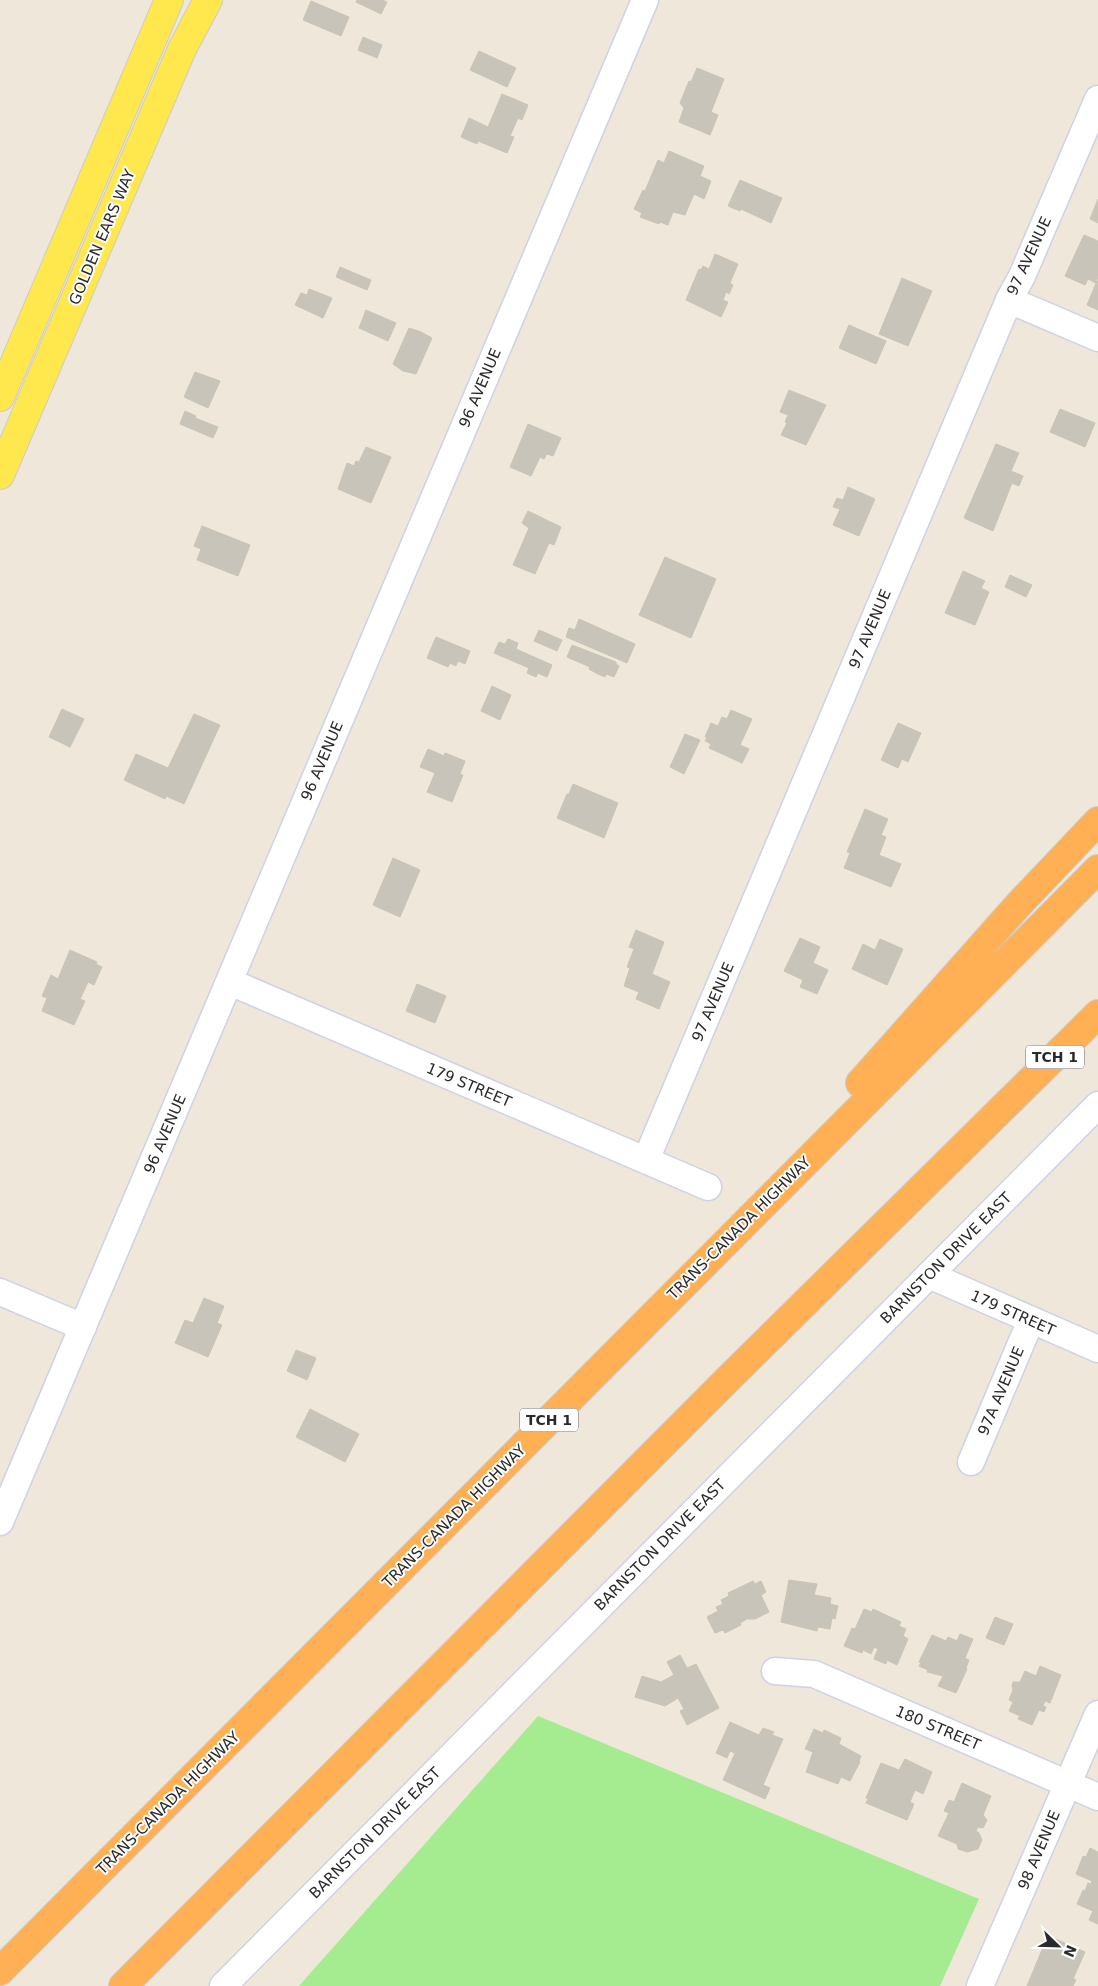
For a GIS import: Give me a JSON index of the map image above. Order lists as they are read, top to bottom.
{
  "streets": {
    "highway": ["TCH 1", "TRANS-CANADA HIGHWAY"],
    "main road": ["GOLDEN EARS WAY"],
    "street": [
      "97 AVENUE",
      "96 AVENUE",
      "179 STREET",
      "BARNSTON DRIVE EAST",
      "97A AVENUE",
      "180 STREET",
      "98 AVENUE"
    ]
  },
  "crossings": [
    ["97 AVENUE", "179 STREET"],
    ["96 AVENUE", "179 STREET"],
    ["179 STREET", "BARNSTON DRIVE EAST"],
    ["179 STREET", "97A AVENUE"],
    ["180 STREET", "98 AVENUE"]
  ],
  "north": "bottom right"
}
